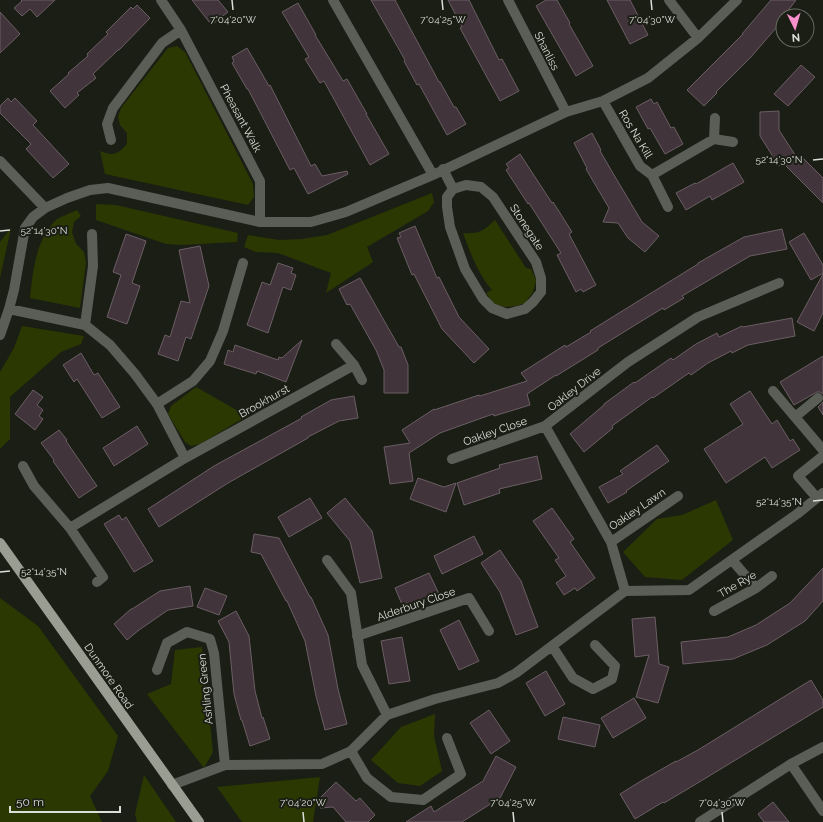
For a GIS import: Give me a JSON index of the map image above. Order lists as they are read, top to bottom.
{
  "streets": {
    "main road": ["Dunmore Road"],
    "street": [
      "Shanliss",
      "Pheasant Walk",
      "Ros Na Kill",
      "Stonegate",
      "Oakley Drive",
      "Brookhurst",
      "Oakley Close",
      "Oakley Lawn",
      "The Rye",
      "Alderbury Close",
      "Ashling Green"
    ]
  },
  "crossings": [
    ["Oakley Drive", "Oakley Close"],
    ["Oakley Drive", "Oakley Lawn"]
  ],
  "scale_bar": "50 m",
  "north": "bottom",
  "coordinates": [
    "7°04'20\"W",
    "7°04'25\"W",
    "7°04'30\"W",
    "52°14'30\"N",
    "52°14'35\"N"
  ]
}
